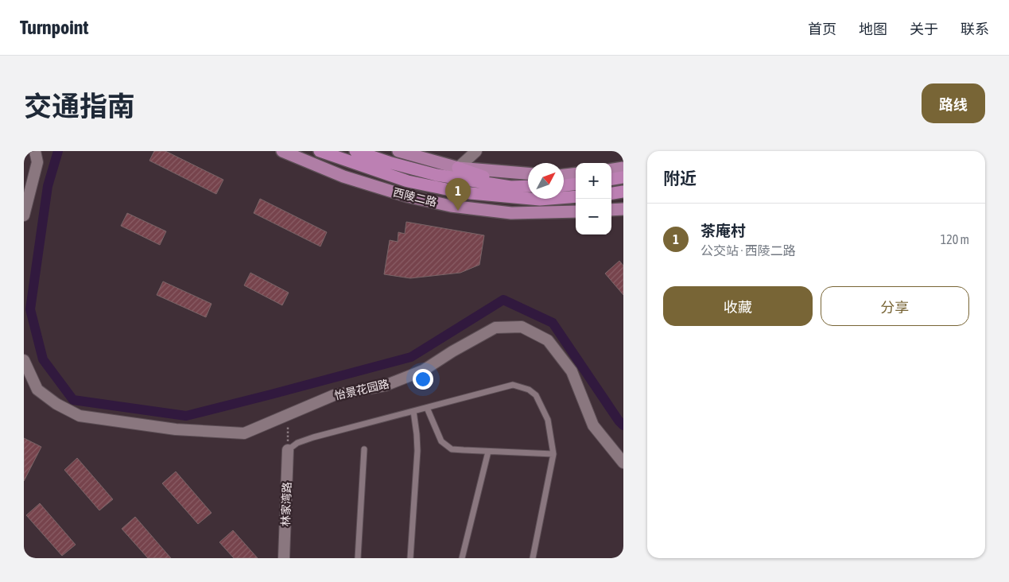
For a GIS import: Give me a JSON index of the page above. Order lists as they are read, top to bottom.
{
  "streets": {
    "main road": ["西陵二路"],
    "street": ["怡景花园路", "林家湾路"]
  },
  "north": "top right",
  "page": {
    "header": "Turnpoint",
    "nav": [
      "首页",
      "地图",
      "关于",
      "联系"
    ],
    "title": "交通指南",
    "buttons": [
      "路线",
      ["收藏", "分享"]
    ],
    "heading": "附近",
    "map_buttons": ["+", "−"],
    "pins": "1",
    "list": [
      {
        "mark": "1",
        "name": "茶庵村",
        "note": "公交站 · 西陵二路",
        "value": "120 m"
      }
    ]
  }
}
